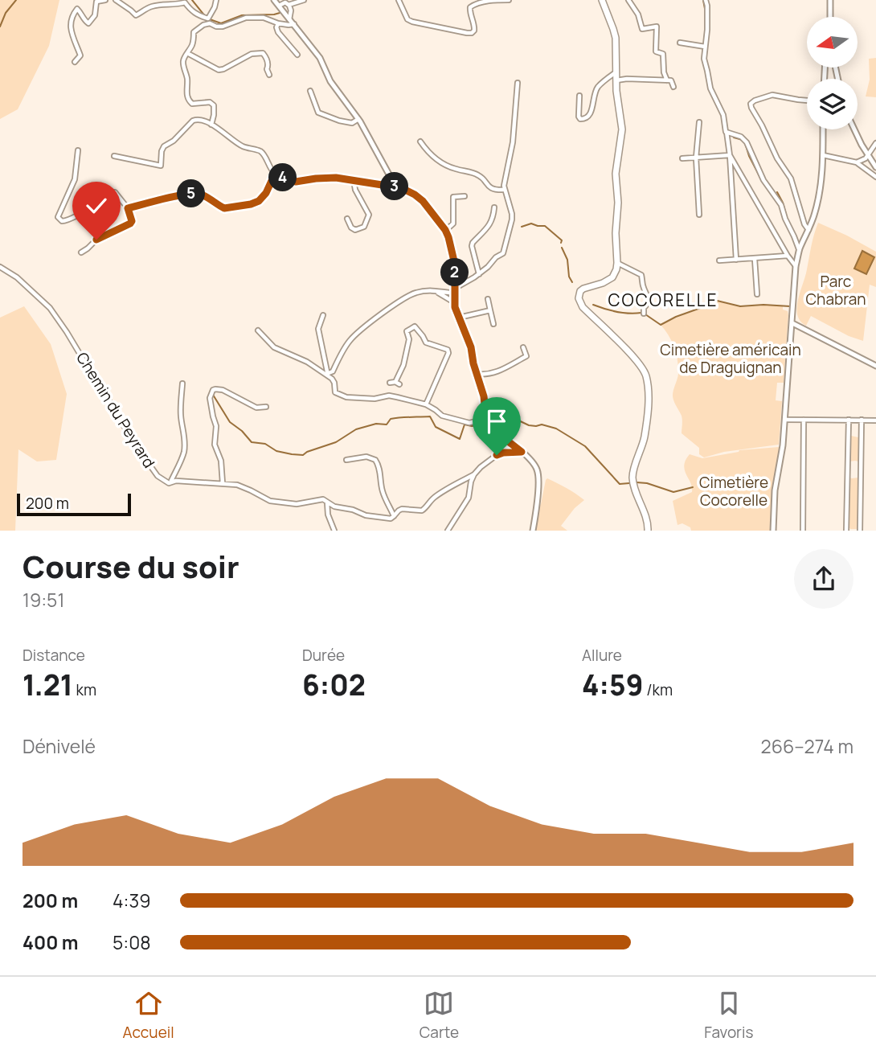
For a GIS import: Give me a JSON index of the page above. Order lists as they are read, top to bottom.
{
  "streets": {
    "street": ["Chemin du Peyrard"]
  },
  "districts": ["COCORELLE"],
  "parks": ["Parc Chabran", "Cimetière américain de Draguignan", "Cimetière Cocorelle"],
  "scale_bar": "200 m",
  "north": "left",
  "page": {
    "pins": [
      "4",
      "3",
      "5",
      "2"
    ],
    "scale": "200 m",
    "heading": ["Course du soir", "19:51"],
    "stats": [
      ["Distance", "1.21 km"],
      ["Durée", "6:02"],
      ["Allure", "4:59 /km"]
    ],
    "chart": ["Dénivelé", "266–274 m"],
    "list": [
      {
        "name": "200 m",
        "note": "4:39"
      },
      {
        "name": "400 m",
        "note": "5:08"
      }
    ],
    "tabs": ["Accueil", "Carte", "Favoris"]
  }
}
